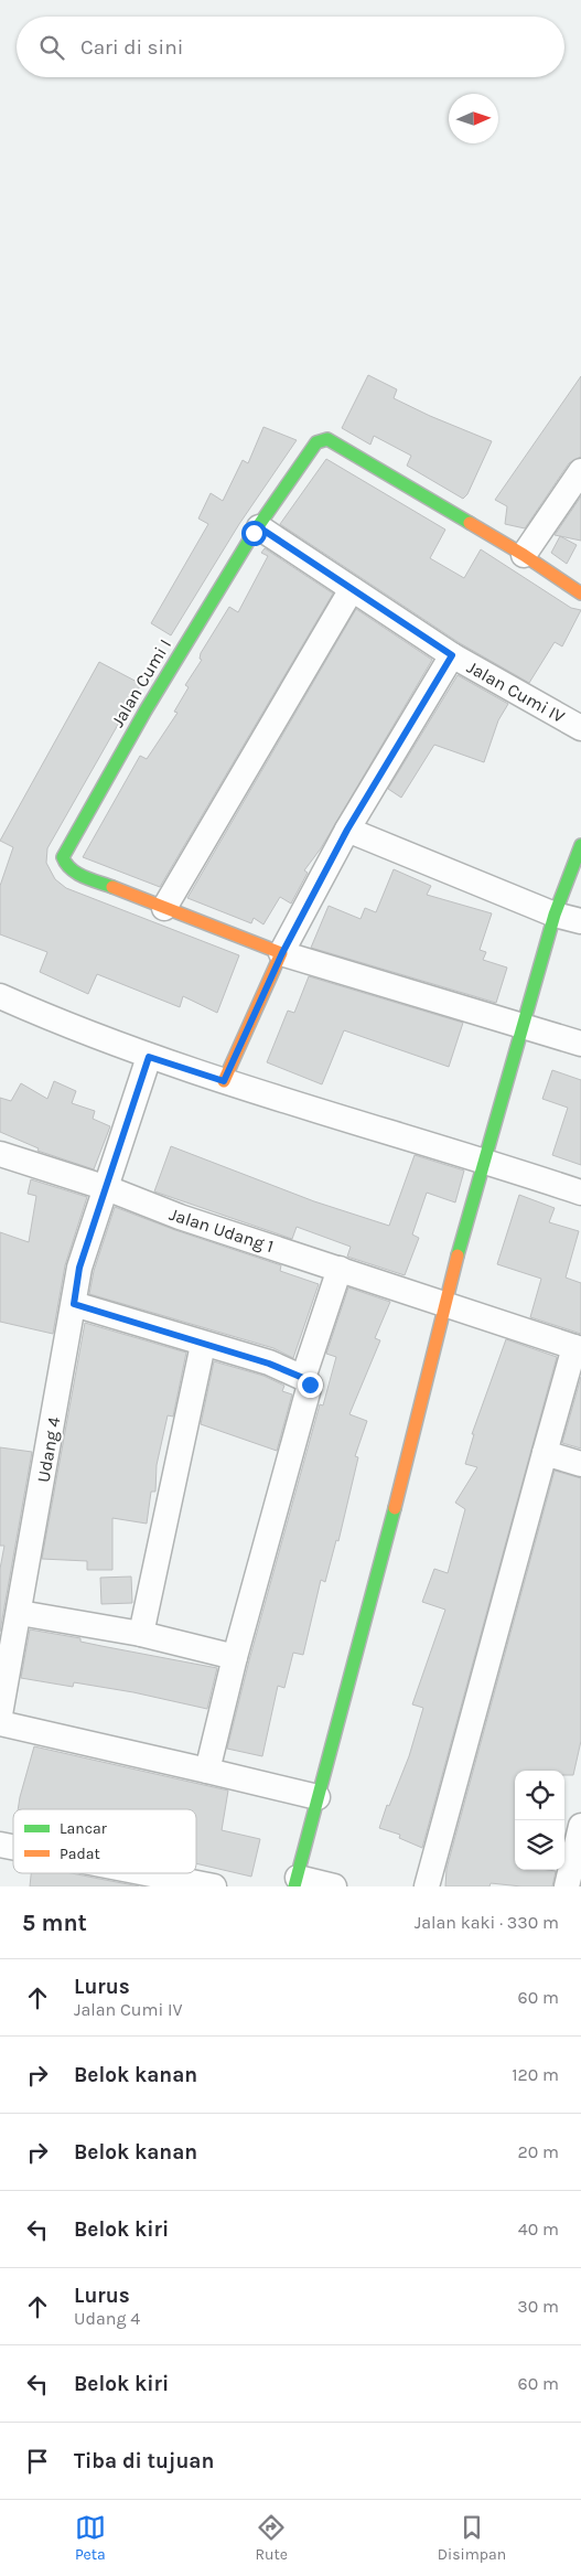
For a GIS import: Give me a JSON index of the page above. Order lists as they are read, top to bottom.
{
  "streets": {
    "street": [
      "Jalan Cumi I",
      "Jalan Cumi IV",
      "Jalan Udang 1",
      "Udang 4"
    ]
  },
  "crossings": [
    ["Jalan Cumi I", "Jalan Cumi IV"],
    ["Jalan Udang 1", "Udang 4"]
  ],
  "legend": ["Lancar", "Padat"],
  "north": "right",
  "page": {
    "search": "Cari di sini",
    "heading": ["5 mnt", "Jalan kaki · 330 m"],
    "list": [
      ["Lurus", "Jalan Cumi IV", "60 m"],
      ["Belok kanan", "120 m"],
      ["Belok kanan", "20 m"],
      ["Belok kiri", "40 m"],
      ["Lurus", "Udang 4", "30 m"],
      ["Belok kiri", "60 m"],
      "Tiba di tujuan"
    ],
    "nav": ["Peta", "Rute", "Disimpan"]
  }
}
